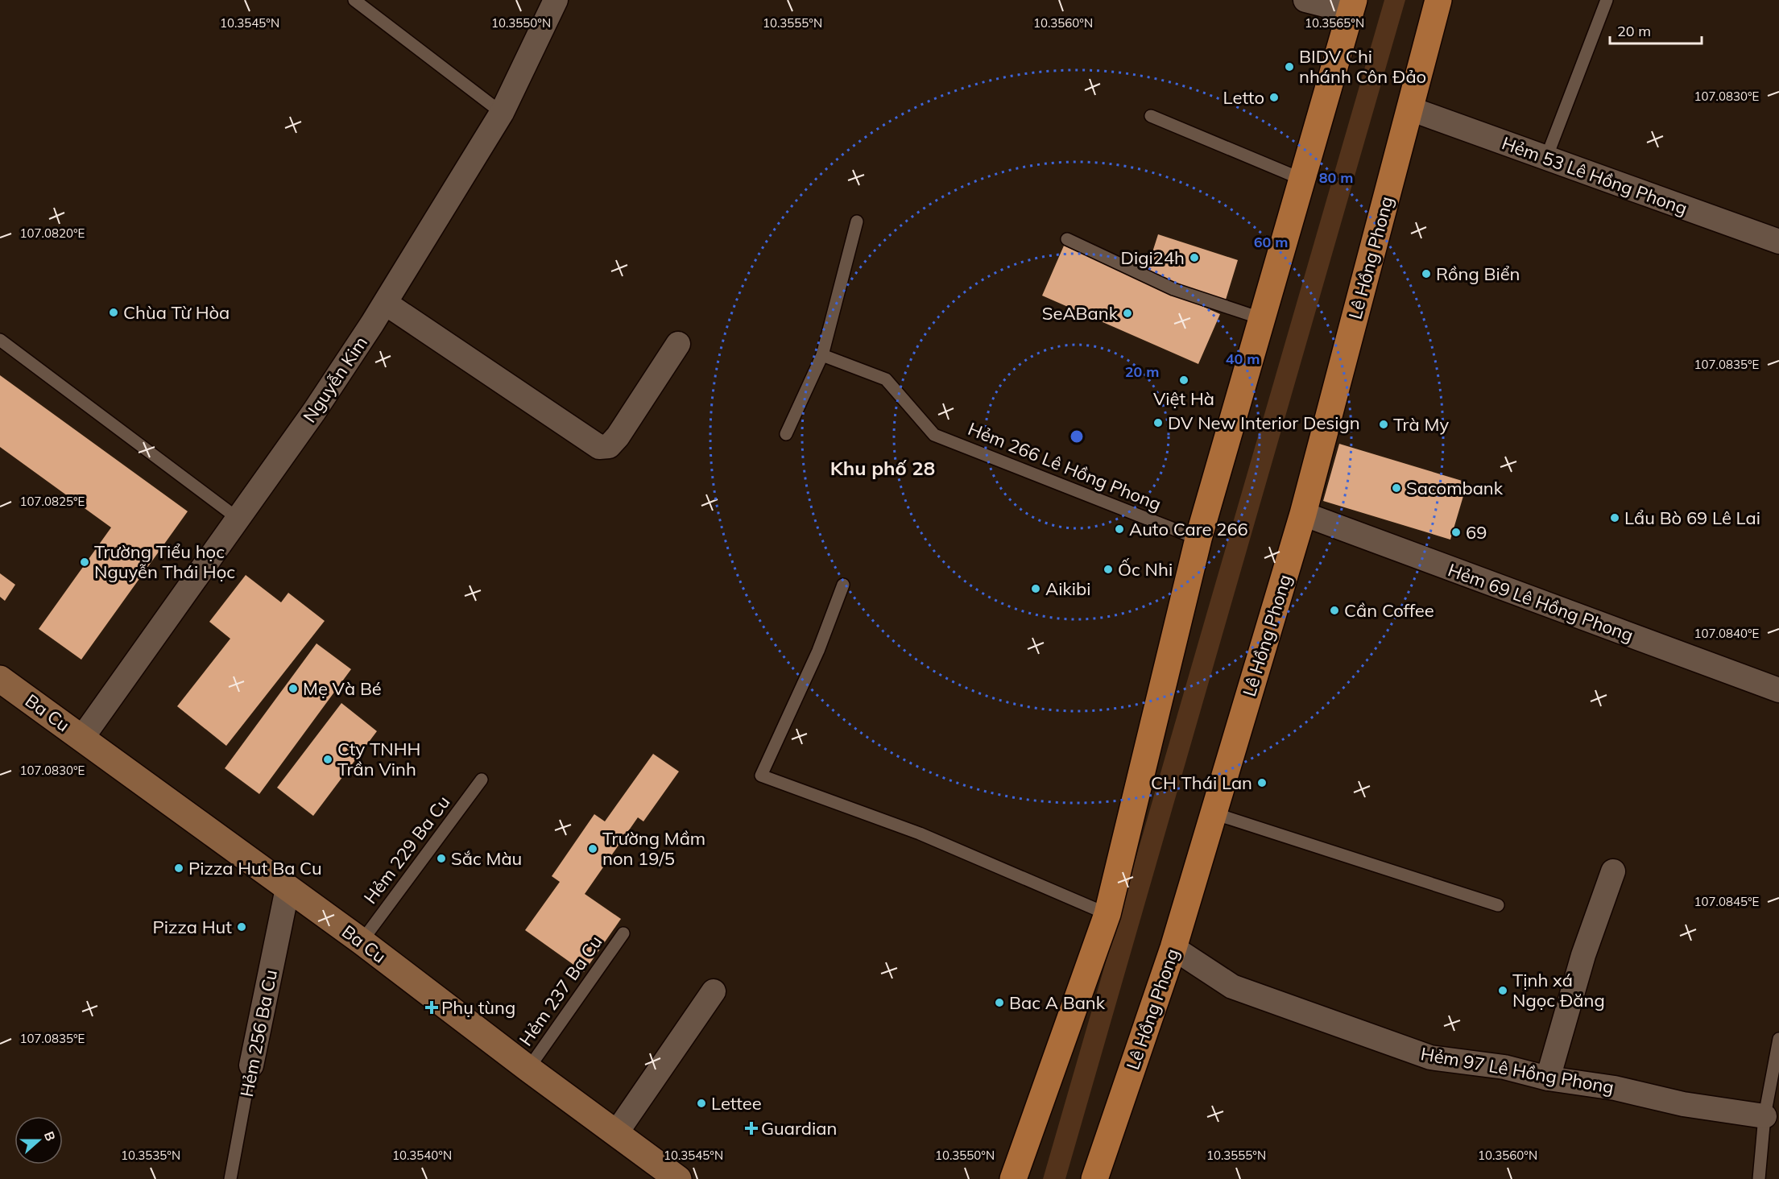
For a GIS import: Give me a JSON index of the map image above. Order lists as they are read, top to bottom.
{
  "streets": {
    "main road": ["Lê Hồng Phong", "Ba Cu"],
    "street": [
      "Hẻm 53 Lê Hồng Phong",
      "Nguyễn Kim",
      "Hẻm 69 Lê Hồng Phong",
      "Hẻm 256 Ba Cu",
      "Hẻm 97 Lê Hồng Phong"
    ],
    "lane": ["Hẻm 266 Lê Hồng Phong", "Hẻm 229 Ba Cu", "Hẻm 237 Ba Cu"]
  },
  "crossings": [
    ["Hẻm 53 Lê Hồng Phong", "Lê Hồng Phong"],
    ["Lê Hồng Phong", "Hẻm 69 Lê Hồng Phong"],
    ["Lê Hồng Phong", "Hẻm 97 Lê Hồng Phong"],
    ["Nguyễn Kim", "Ba Cu"],
    ["Ba Cu", "Hẻm 229 Ba Cu"],
    ["Ba Cu", "Hẻm 237 Ba Cu"],
    ["Ba Cu", "Hẻm 256 Ba Cu"]
  ],
  "districts": ["Khu phố 28"],
  "places": {
    "other": [
      "BIDV Chi nhánh Côn Đảo",
      "Letto",
      "Digi24h",
      "Rồng Biển",
      "Chùa Từ Hòa",
      "SeABank",
      "Việt Hà",
      "DV New Interior Design",
      "Trà My",
      "Sacombank",
      "Lẩu Bò 69 Lê Lai",
      "Auto Care 266",
      "69",
      "Trường Tiểu học Nguyễn Thái Học",
      "Ốc Nhi",
      "Aikibi",
      "Cần Coffee",
      "Mẹ Và Bé",
      "Cty TNHH Trần Vinh",
      "CH Thái Lan",
      "Trường Mầm non 19/5",
      "Sắc Màu",
      "Pizza Hut Ba Cu",
      "Pizza Hut",
      "Tịnh xá Ngọc Đăng",
      "Bac A Bank",
      "Lettee"
    ],
    "health": ["Phụ tùng", "Guardian"]
  },
  "scale_bar": "20 m",
  "north": "right",
  "coordinates": [
    "10.3555°N",
    "10.3565°N",
    "10.3545°N",
    "10.3550°N",
    "10.3560°N",
    "107.0830°E",
    "107.0820°E",
    "107.0835°E",
    "107.0825°E",
    "107.0840°E",
    "107.0845°E",
    "10.3535°N",
    "10.3540°N"
  ],
  "rings": [
    "80 m",
    "60 m",
    "40 m",
    "20 m"
  ]
}
